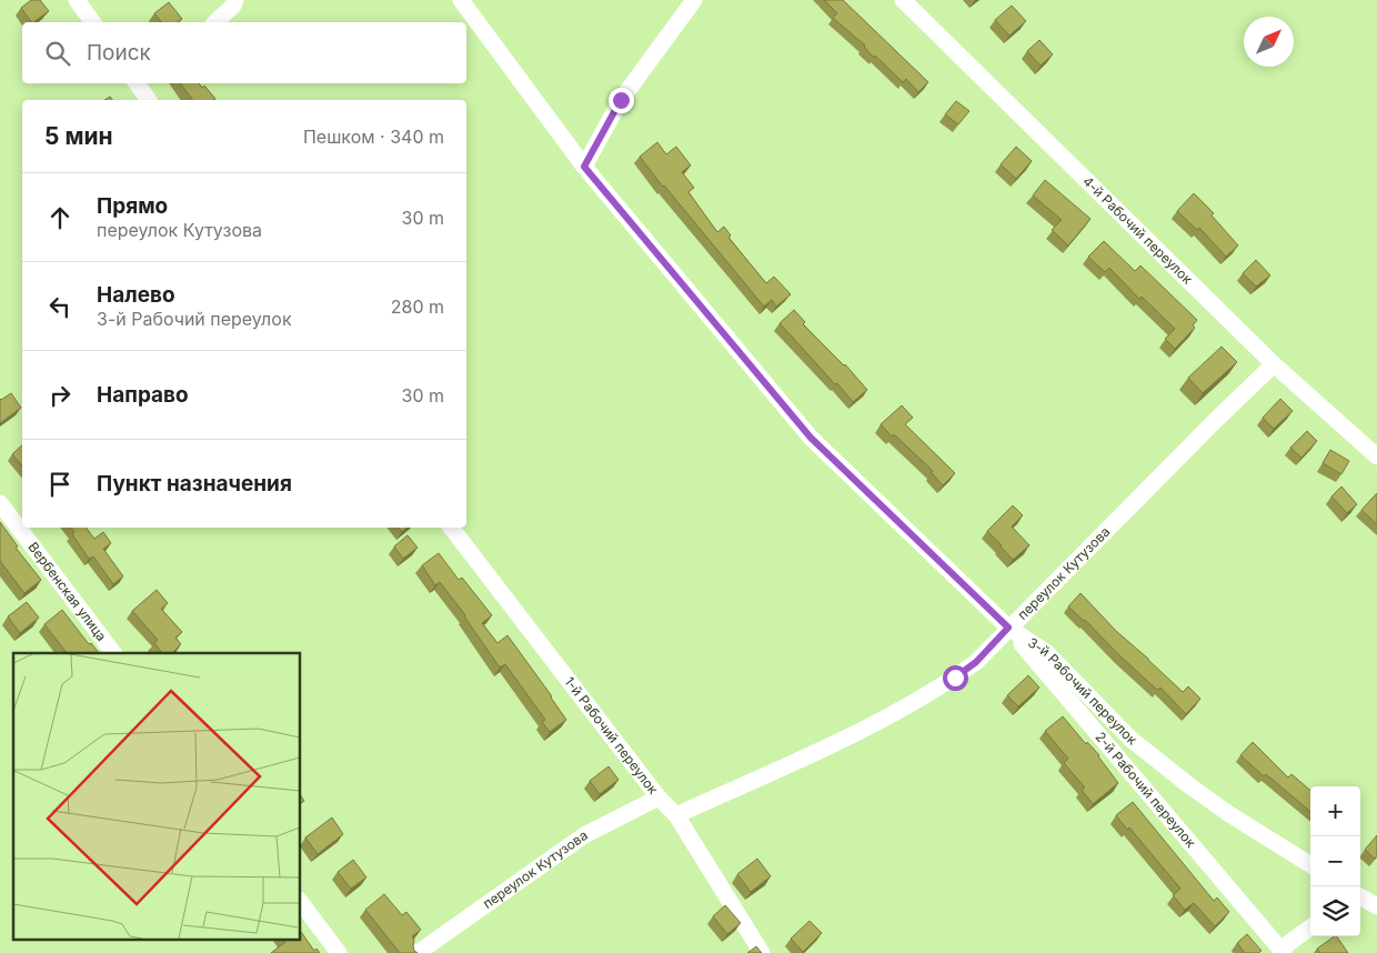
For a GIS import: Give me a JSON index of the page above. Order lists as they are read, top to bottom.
{
  "streets": {
    "street": [
      "4-й Рабочий переулок",
      "переулок Кутузова",
      "Вербенская улица",
      "3-й Рабочий переулок",
      "1-й Рабочий переулок",
      "2-й Рабочий переулок"
    ]
  },
  "crossings": [
    ["4-й Рабочий переулок", "переулок Кутузова"],
    ["переулок Кутузова", "3-й Рабочий переулок"],
    ["переулок Кутузова", "1-й Рабочий переулок"],
    ["переулок Кутузова", "2-й Рабочий переулок"],
    ["3-й Рабочий переулок", "2-й Рабочий переулок"]
  ],
  "north": "top right",
  "page": {
    "search": "Поиск",
    "heading": ["5 мин", "Пешком · 340 m"],
    "list": [
      ["Прямо", "переулок Кутузова", "30 m"],
      ["Налево", "3-й Рабочий переулок", "280 m"],
      ["Направо", "30 m"],
      "Пункт назначения"
    ],
    "map_buttons": ["+", "−"]
  }
}
